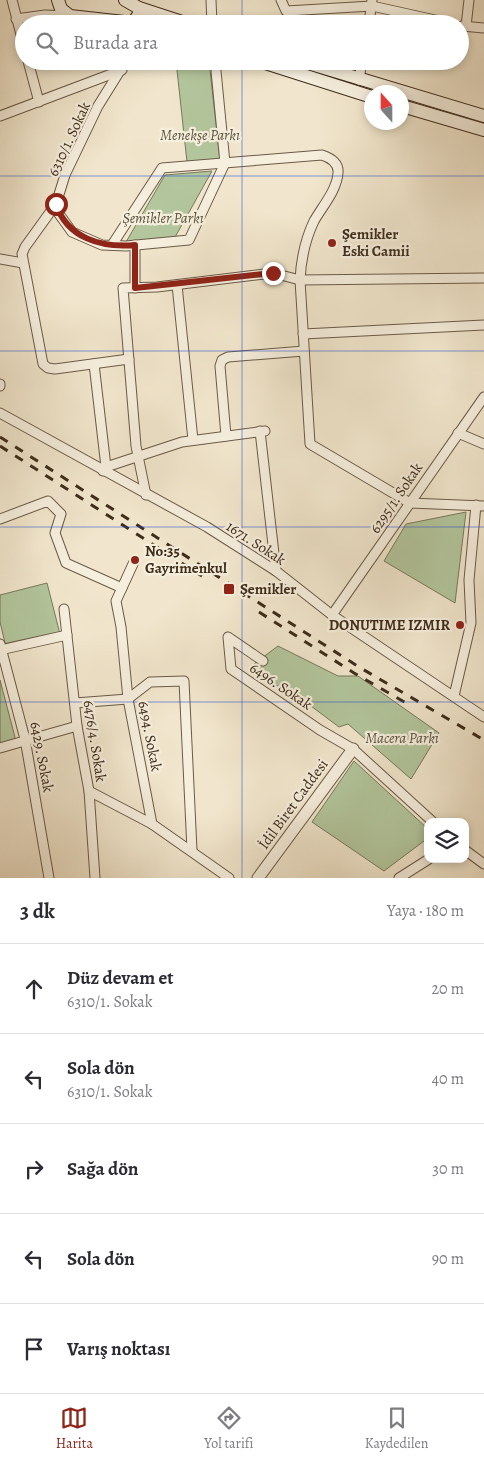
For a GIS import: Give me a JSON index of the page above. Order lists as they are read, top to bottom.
{
  "streets": {
    "street": [
      "6310/1. Sokak",
      "6295/1. Sokak",
      "1671. Sokak",
      "6496. Sokak",
      "6494. Sokak",
      "6476/4. Sokak",
      "6429. Sokak",
      "İdil Biret Caddesi"
    ]
  },
  "crossings": [
    ["6295/1. Sokak", "1671. Sokak"],
    ["6496. Sokak", "İdil Biret Caddesi"]
  ],
  "parks": ["Menekşe Parkı", "Şemikler Parkı", "Macera Parkı"],
  "places": {
    "other": ["Şemikler Eski Camii", "No:35 Gayrimenkul", "DONUTIME IZMIR"],
    "transit": ["Şemikler"]
  },
  "north": "top",
  "page": {
    "search": "Burada ara",
    "heading": ["3 dk", "Yaya · 180 m"],
    "list": [
      ["Düz devam et", "6310/1. Sokak", "20 m"],
      ["Sola dön", "6310/1. Sokak", "40 m"],
      ["Sağa dön", "30 m"],
      ["Sola dön", "90 m"],
      "Varış noktası"
    ],
    "nav": ["Harita", "Yol tarifi", "Kaydedilen"]
  }
}
